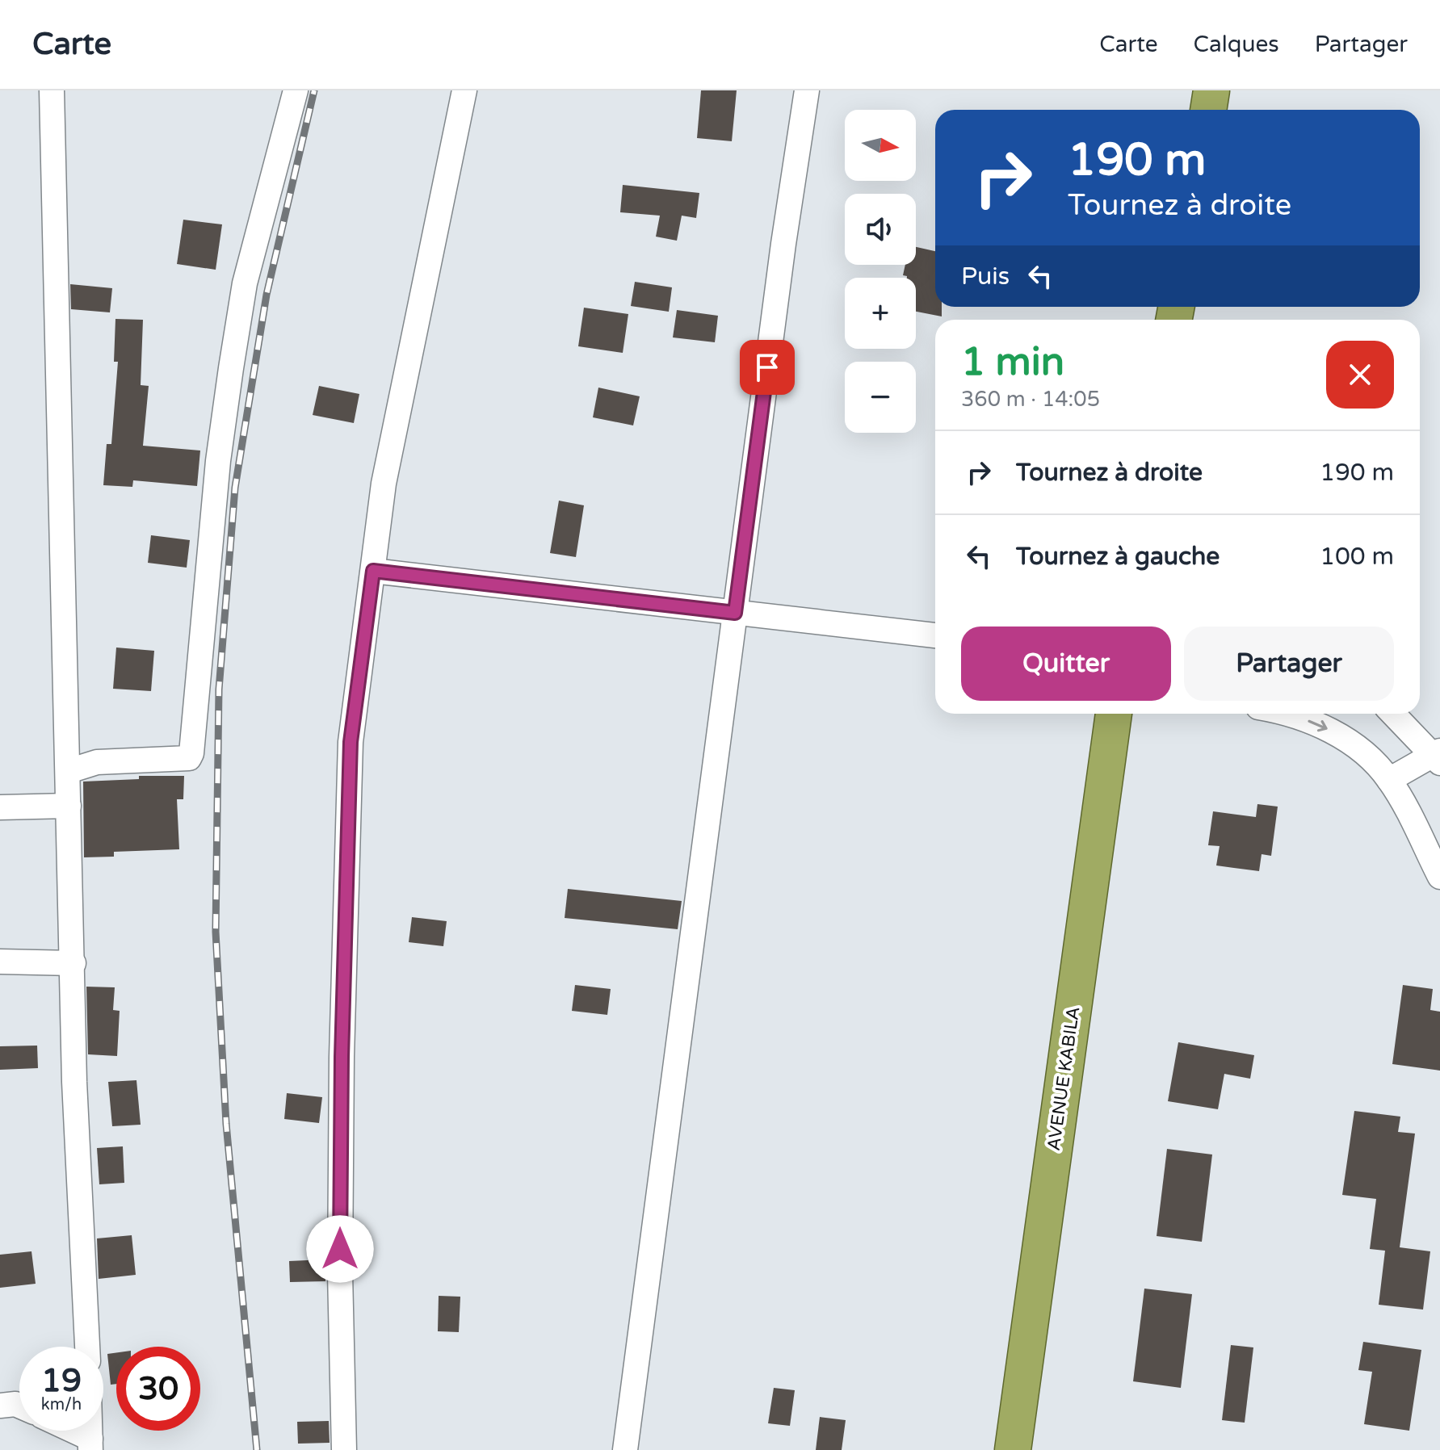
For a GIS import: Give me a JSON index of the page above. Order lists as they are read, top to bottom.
{
  "streets": {
    "highway": ["AVENUE KABILA"]
  },
  "north": "right",
  "page": {
    "header": "Carte",
    "nav": ["Carte", "Calques", "Partager"],
    "map_buttons": ["+", "−"],
    "turn": ["190 m", "Tournez à droite"],
    "then": "Puis",
    "heading": ["1 min", "360 m · 14:05"],
    "list": [
      {
        "name": "Tournez à droite",
        "value": "190 m"
      },
      {
        "name": "Tournez à gauche",
        "value": "100 m"
      }
    ],
    "buttons": ["Quitter", "Partager"],
    "speed": "19 km/h",
    "limit": "30"
  }
}
